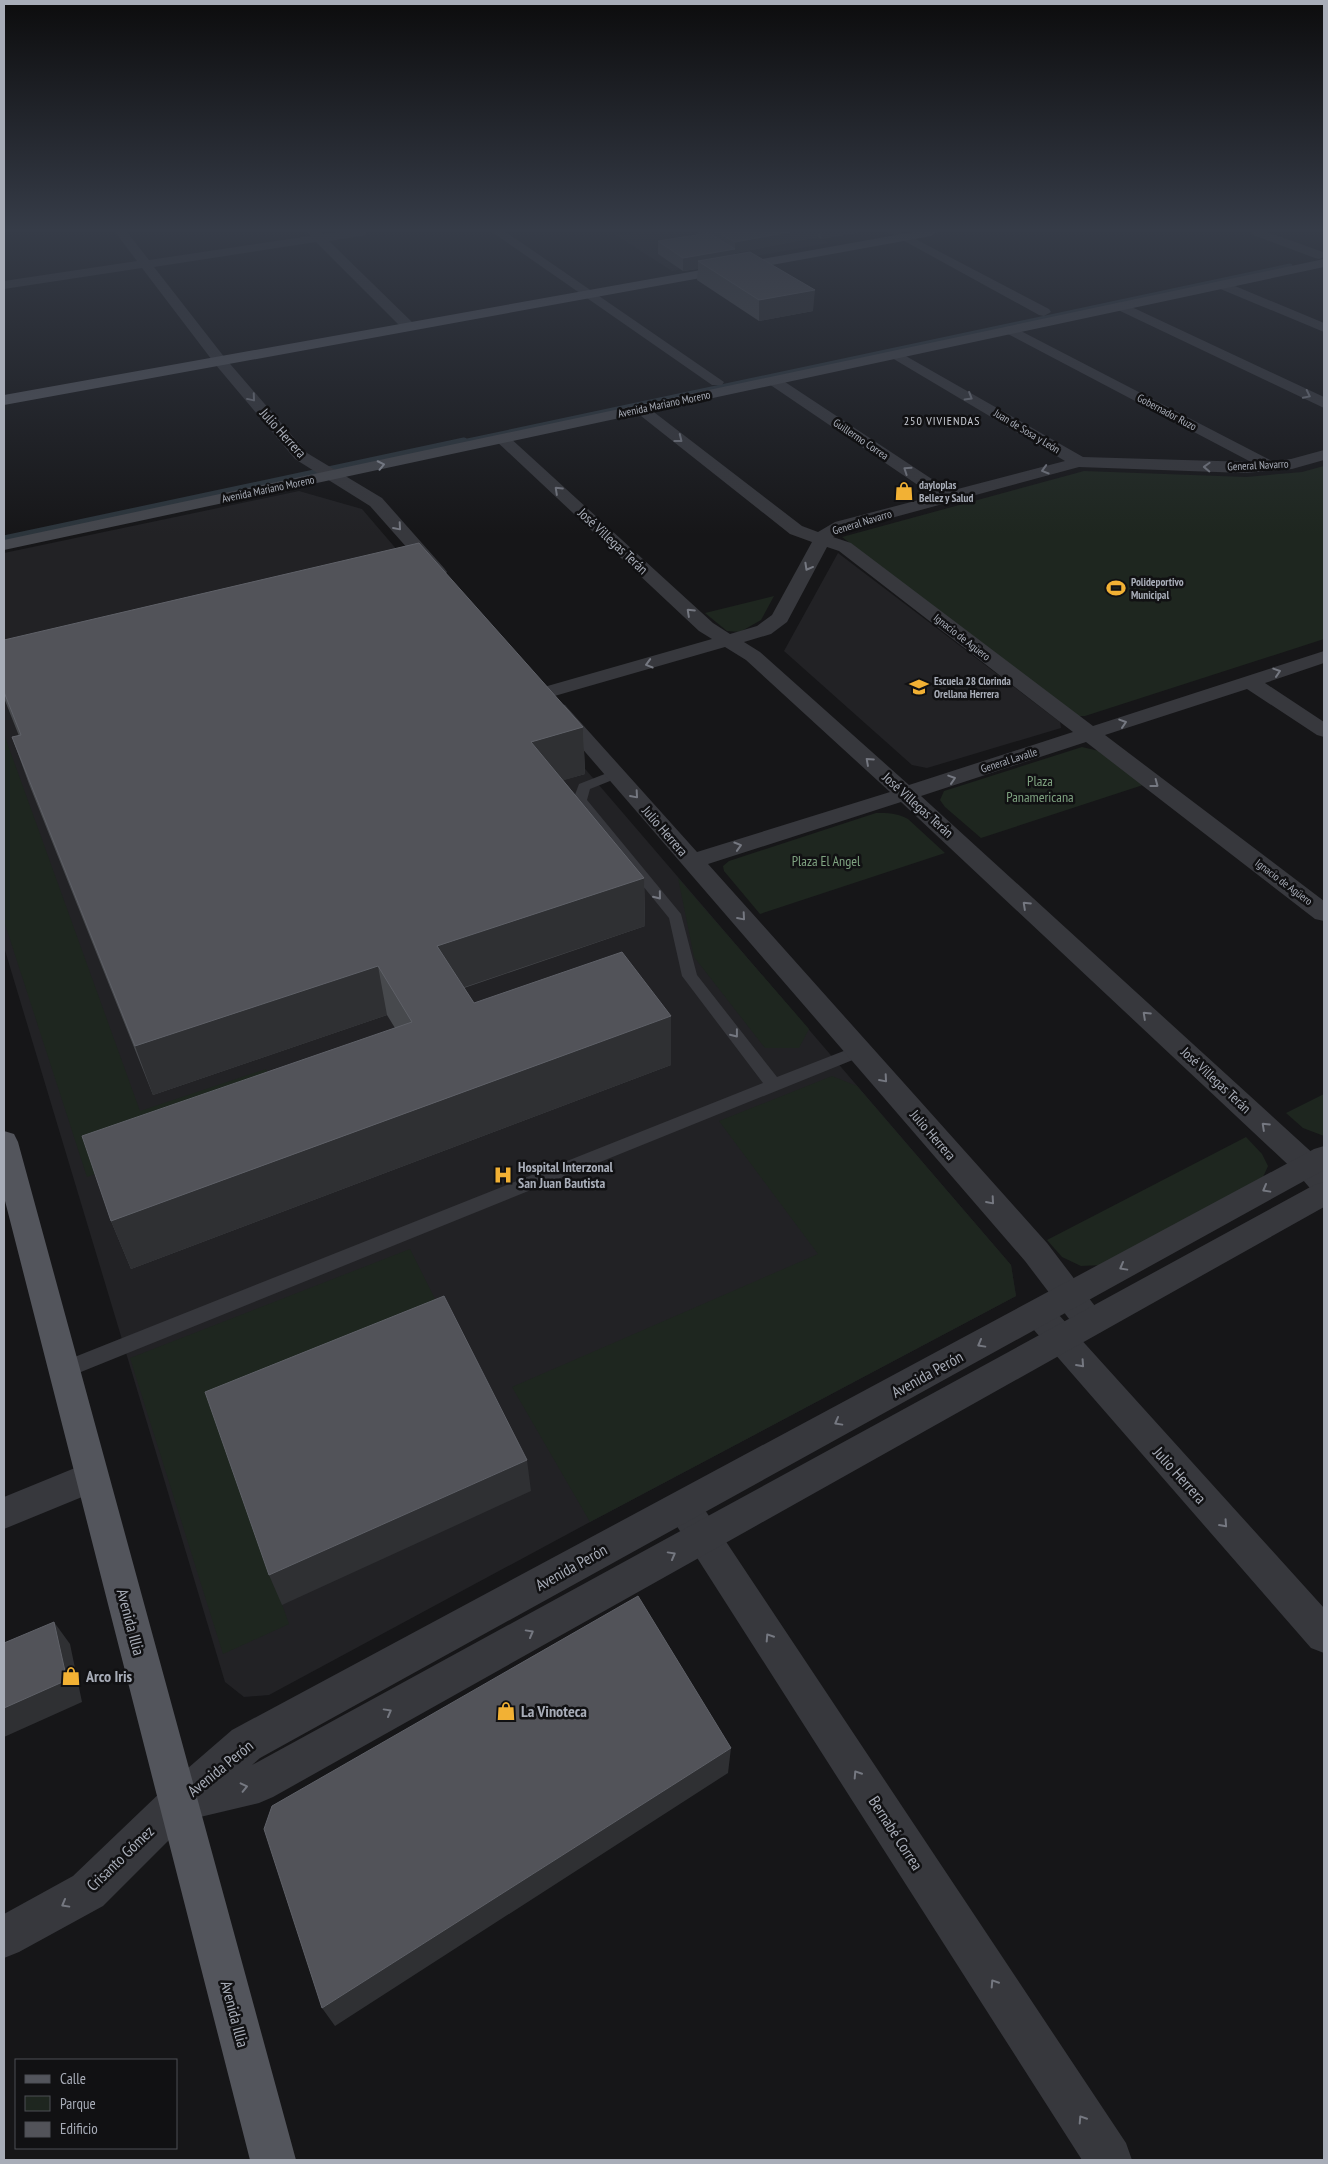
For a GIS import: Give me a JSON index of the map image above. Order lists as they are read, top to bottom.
{
  "streets": {
    "main road": ["Avenida Mariano Moreno", "Avenida Illia"],
    "street": [
      "Gobernador Ruzo",
      "Juan de Sosa y León",
      "Julio Herrera",
      "Guillermo Correa",
      "General Navarro",
      "José Villegas Terán",
      "Ignacio de Agüero",
      "General Lavalle",
      "Avenida Perón",
      "Bernabé Correa",
      "Crisanto Gómez"
    ]
  },
  "crossings": [
    ["Avenida Mariano Moreno", "Juan de Sosa y León"],
    ["Avenida Mariano Moreno", "Julio Herrera"],
    ["Avenida Mariano Moreno", "Guillermo Correa"],
    ["Avenida Mariano Moreno", "José Villegas Terán"],
    ["Avenida Mariano Moreno", "Ignacio de Agüero"],
    ["Gobernador Ruzo", "General Navarro"],
    ["Juan de Sosa y León", "General Navarro"],
    ["Julio Herrera", "General Navarro"],
    ["Julio Herrera", "General Lavalle"],
    ["Julio Herrera", "Avenida Perón"],
    ["Guillermo Correa", "General Navarro"],
    ["General Navarro", "José Villegas Terán"],
    ["General Navarro", "Ignacio de Agüero"],
    ["José Villegas Terán", "General Lavalle"],
    ["José Villegas Terán", "Avenida Perón"],
    ["Ignacio de Agüero", "General Lavalle"],
    ["Avenida Perón", "Avenida Illia"],
    ["Avenida Perón", "Bernabé Correa"],
    ["Avenida Perón", "Crisanto Gómez"],
    ["Avenida Illia", "Crisanto Gómez"]
  ],
  "one_way": [
    "Juan de Sosa y León",
    "Julio Herrera",
    "Guillermo Correa",
    "General Navarro",
    "José Villegas Terán",
    "Ignacio de Agüero",
    "General Lavalle",
    "Bernabé Correa",
    "Crisanto Gómez"
  ],
  "districts": ["250 VIVIENDAS"],
  "parks": ["Plaza Panamericana", "Plaza El Angel"],
  "places": {
    "shop": ["dayloplas Bellez y Salud", "Arco Iris", "La Vinoteca"],
    "sports": ["Polideportivo Municipal"],
    "school or university": ["Escuela 28 Clorinda Orellana Herrera"],
    "hospital": ["Hospital Interzonal San Juan Bautista"]
  },
  "legend": ["Calle", "Parque", "Edificio"]
}
